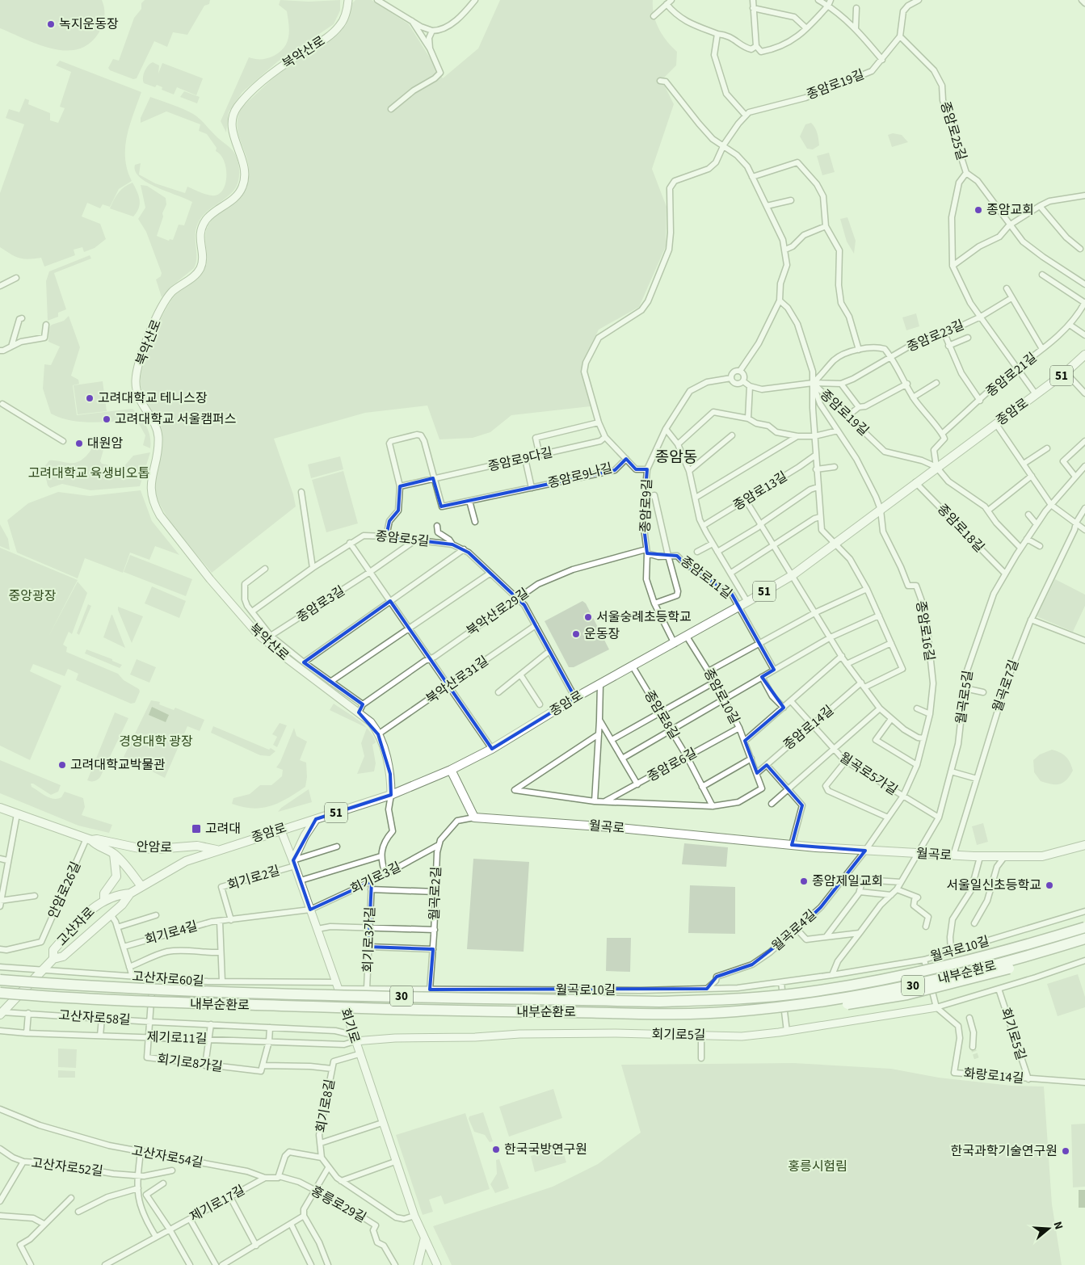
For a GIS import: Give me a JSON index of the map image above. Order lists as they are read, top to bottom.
{
  "streets": {
    "highway": ["내부순환로", "30"],
    "main road": [
      "51",
      "종암로",
      "월곡로",
      "안암로",
      "고산자로"
    ],
    "street": [
      "북악산로",
      "종암로19길",
      "종암로25길",
      "종암로23길",
      "종암로21길",
      "종암로9다길",
      "종암로9나길",
      "종암로13길",
      "종암로9길",
      "종암로18길",
      "종암로5길",
      "종암로11길",
      "종암로3길",
      "북악산로29길",
      "종암로16길",
      "북악산로31길",
      "월곡로7길",
      "종암로10길",
      "월곡로5길",
      "종암로8길",
      "종암로14길",
      "종암로6길",
      "월곡로5가길",
      "회기로2길",
      "회기로3길",
      "안암로26길",
      "월곡로2길",
      "월곡로4길",
      "회기로4길",
      "회기로3가길",
      "월곡로10길",
      "고산자로60길",
      "고산자로58길",
      "회기로",
      "회기로5길",
      "제기로11길",
      "회기로8가길",
      "화랑로14길",
      "회기로8길",
      "고산자로54길",
      "고산자로52길",
      "제기로17길",
      "홍릉로29길"
    ]
  },
  "crossings": [
    ["북악산로", "종암로"],
    ["북악산로", "북악산로31길"],
    ["종암로19길", "종암로25길"],
    ["종암로19길", "종암로"],
    ["종암로25길", "종암로23길"],
    ["종암로23길", "종암로21길"],
    ["종암로23길", "종암로"],
    ["종암로", "종암로9길"],
    ["종암로", "종암로18길"],
    ["종암로", "종암로5길"],
    ["종암로", "종암로11길"],
    ["종암로", "종암로16길"],
    ["종암로", "종암로10길"],
    ["종암로", "종암로8길"],
    ["종암로", "안암로"],
    ["종암로", "고산자로"],
    ["종암로", "회기로"],
    ["종암로9다길", "종암로9나길"],
    ["종암로9길", "종암로11길"],
    ["종암로9길", "북악산로29길"],
    ["종암로18길", "월곡로5길"],
    ["종암로5길", "종암로3길"],
    ["종암로5길", "북악산로29길"],
    ["종암로5길", "북악산로31길"],
    ["종암로16길", "월곡로5가길"],
    ["종암로16길", "월곡로"],
    ["종암로16길", "월곡로4길"],
    ["월곡로7길", "월곡로"],
    ["종암로10길", "종암로8길"],
    ["종암로10길", "종암로14길"],
    ["종암로10길", "종암로6길"],
    ["월곡로5길", "월곡로5가길"],
    ["월곡로5길", "월곡로"],
    ["종암로8길", "종암로6길"],
    ["종암로14길", "월곡로5가길"],
    ["월곡로", "월곡로2길"],
    ["월곡로", "월곡로4길"],
    ["안암로", "안암로26길"],
    ["안암로", "고산자로"],
    ["회기로2길", "회기로4길"],
    ["회기로2길", "회기로"],
    ["회기로3길", "월곡로2길"],
    ["회기로3길", "회기로4길"],
    ["회기로3길", "회기로3가길"],
    ["회기로3길", "회기로"],
    ["월곡로2길", "회기로3가길"],
    ["월곡로2길", "월곡로10길"],
    ["고산자로", "고산자로60길"],
    ["고산자로", "고산자로58길"],
    ["월곡로4길", "월곡로10길"],
    ["회기로4길", "회기로"],
    ["회기로3가길", "월곡로10길"],
    ["월곡로10길", "고산자로60길"],
    ["월곡로10길", "회기로"],
    ["고산자로60길", "회기로"],
    ["고산자로60길", "회기로8가길"],
    ["고산자로58길", "회기로"],
    ["고산자로58길", "회기로5길"],
    ["고산자로58길", "제기로11길"],
    ["고산자로58길", "회기로8가길"],
    ["회기로", "회기로5길"],
    ["회기로", "제기로11길"],
    ["회기로", "회기로8길"],
    ["회기로5길", "제기로11길"],
    ["회기로5길", "화랑로14길"],
    ["제기로11길", "회기로8가길"],
    ["회기로8가길", "회기로8길"],
    ["고산자로54길", "제기로17길"],
    ["고산자로54길", "홍릉로29길"]
  ],
  "districts": ["종암동"],
  "parks": [
    "고려대학교 육생비오톱",
    "중앙광장",
    "경영대학 광장",
    "홍릉시험림"
  ],
  "places": {
    "other": [
      "녹지운동장",
      "종암교회",
      "고려대학교 테니스장",
      "고려대학교 서울캠퍼스",
      "대원암",
      "서울숭례초등학교",
      "운동장",
      "고려대학교박물관",
      "종암제일교회",
      "서울일신초등학교",
      "한국국방연구원",
      "한국과학기술연구원"
    ],
    "transit": ["고려대"]
  },
  "north": "right"
}
